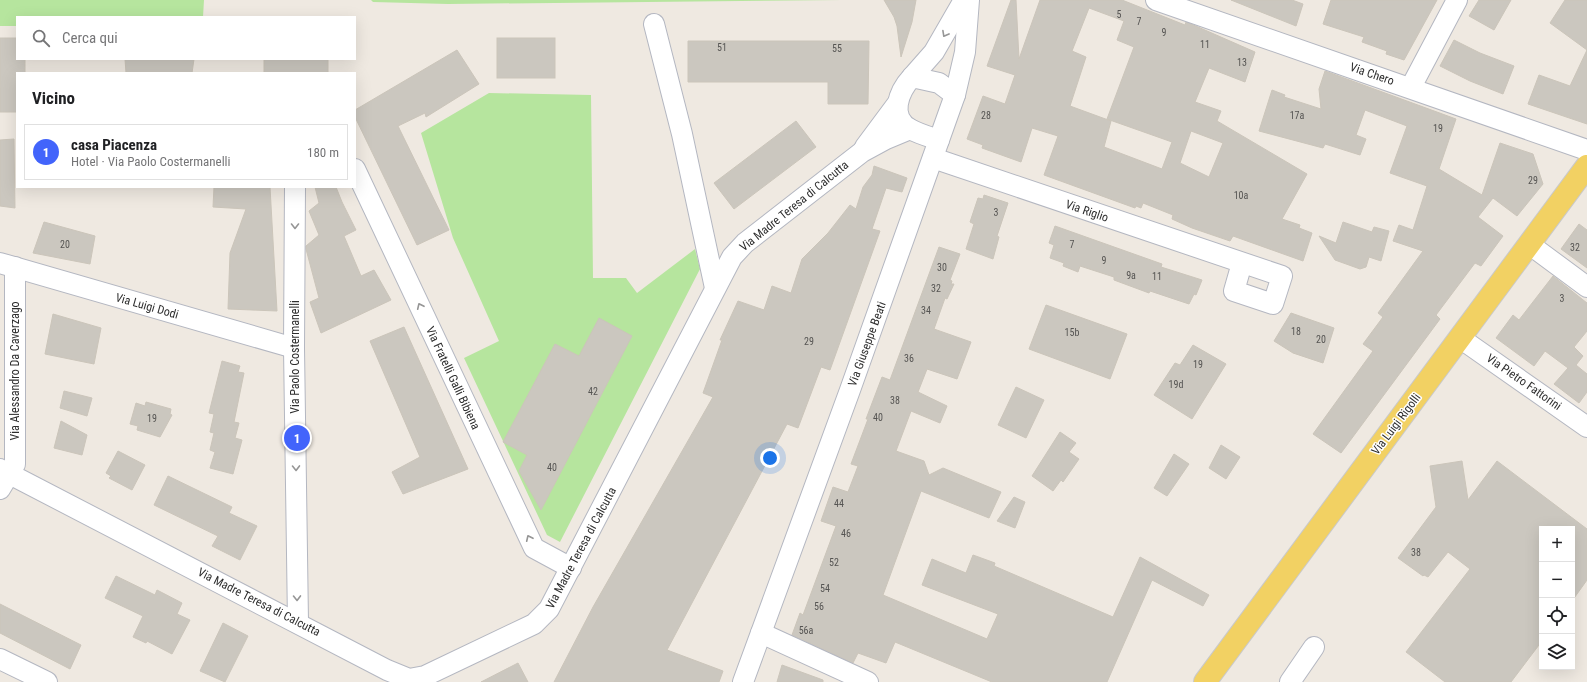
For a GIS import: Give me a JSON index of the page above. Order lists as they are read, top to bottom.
{
  "streets": {
    "main road": ["Via Luigi Rigolli"],
    "street": [
      "Via Chero",
      "Via Madre Teresa di Calcutta",
      "Via Riglio",
      "Via Luigi Dodi",
      "Via Giuseppe Beati",
      "Via Paolo Costermanelli",
      "Via Alessandro Da Caverzago",
      "Via Fratelli Galli Bibiena",
      "Via Pietro Fattorini"
    ]
  },
  "crossings": [
    ["Via Madre Teresa di Calcutta", "Via Paolo Costermanelli"],
    ["Via Madre Teresa di Calcutta", "Via Alessandro Da Caverzago"],
    ["Via Madre Teresa di Calcutta", "Via Fratelli Galli Bibiena"],
    ["Via Riglio", "Via Giuseppe Beati"],
    ["Via Luigi Dodi", "Via Paolo Costermanelli"],
    ["Via Luigi Dodi", "Via Alessandro Da Caverzago"],
    ["Via Pietro Fattorini", "Via Luigi Rigolli"]
  ],
  "one_way": ["Via Paolo Costermanelli", "Via Fratelli Galli Bibiena"],
  "house_numbers": [
    "5",
    "7",
    "9",
    "11",
    "51",
    "55",
    "13",
    "28",
    "17a",
    "19",
    "29",
    "10a",
    "3",
    "20",
    "7",
    "32",
    "9",
    "30",
    "9a",
    "11",
    "32",
    "3",
    "34",
    "18",
    "15b",
    "20",
    "29",
    "36",
    "19",
    "19d",
    "42",
    "38",
    "40",
    "19",
    "40",
    "44",
    "46",
    "38",
    "52",
    "54",
    "56",
    "56a"
  ],
  "page": {
    "search": "Cerca qui",
    "heading": "Vicino",
    "list": [
      {
        "mark": "1",
        "name": "casa Piacenza",
        "note": "Hotel · Via Paolo Costermanelli",
        "value": "180 m"
      }
    ],
    "pins": "1",
    "map_buttons": ["+", "−"]
  }
}
